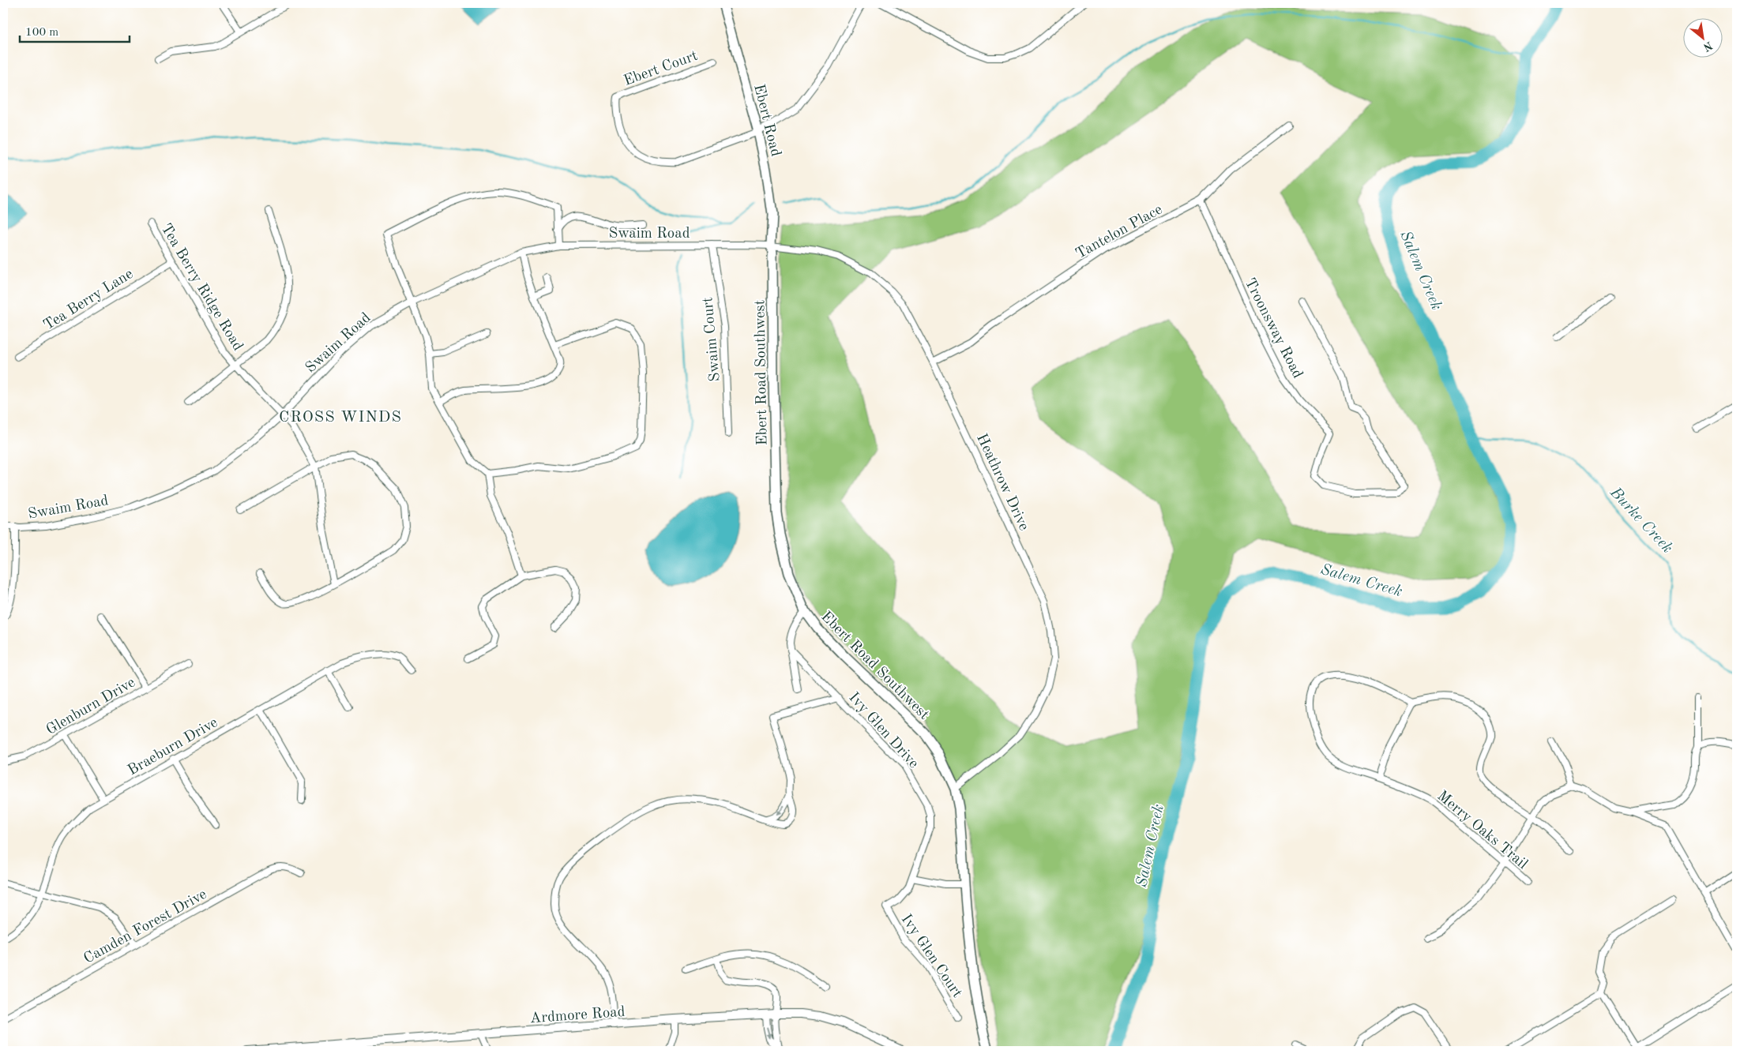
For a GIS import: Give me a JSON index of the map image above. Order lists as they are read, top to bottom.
{
  "streets": {
    "main road": ["Ebert Road", "Ebert Road Southwest"],
    "street": [
      "Ebert Court",
      "Tantelon Place",
      "Swaim Road",
      "Tea Berry Ridge Road",
      "Tea Berry Lane",
      "Troonsway Road",
      "Swaim Court",
      "Heathrow Drive",
      "Glenburn Drive",
      "Ivy Glen Drive",
      "Braeburn Drive",
      "Merry Oaks Trail",
      "Camden Forest Drive",
      "Ivy Glen Court",
      "Ardmore Road"
    ]
  },
  "crossings": [
    ["Ebert Court", "Ebert Road"],
    ["Ebert Road", "Swaim Road"],
    ["Ebert Road", "Ebert Road Southwest"],
    ["Ebert Road", "Heathrow Drive"],
    ["Tantelon Place", "Troonsway Road"],
    ["Tantelon Place", "Heathrow Drive"],
    ["Swaim Road", "Tea Berry Ridge Road"],
    ["Swaim Road", "Swaim Court"],
    ["Swaim Road", "Ebert Road Southwest"],
    ["Swaim Road", "Heathrow Drive"],
    ["Tea Berry Ridge Road", "Tea Berry Lane"],
    ["Ebert Road Southwest", "Heathrow Drive"],
    ["Ivy Glen Drive", "Ivy Glen Court"]
  ],
  "districts": ["CROSS WINDS"],
  "water": ["Salem Creek", "Burke Creek"],
  "scale_bar": "100 m",
  "north": "bottom right"
}
